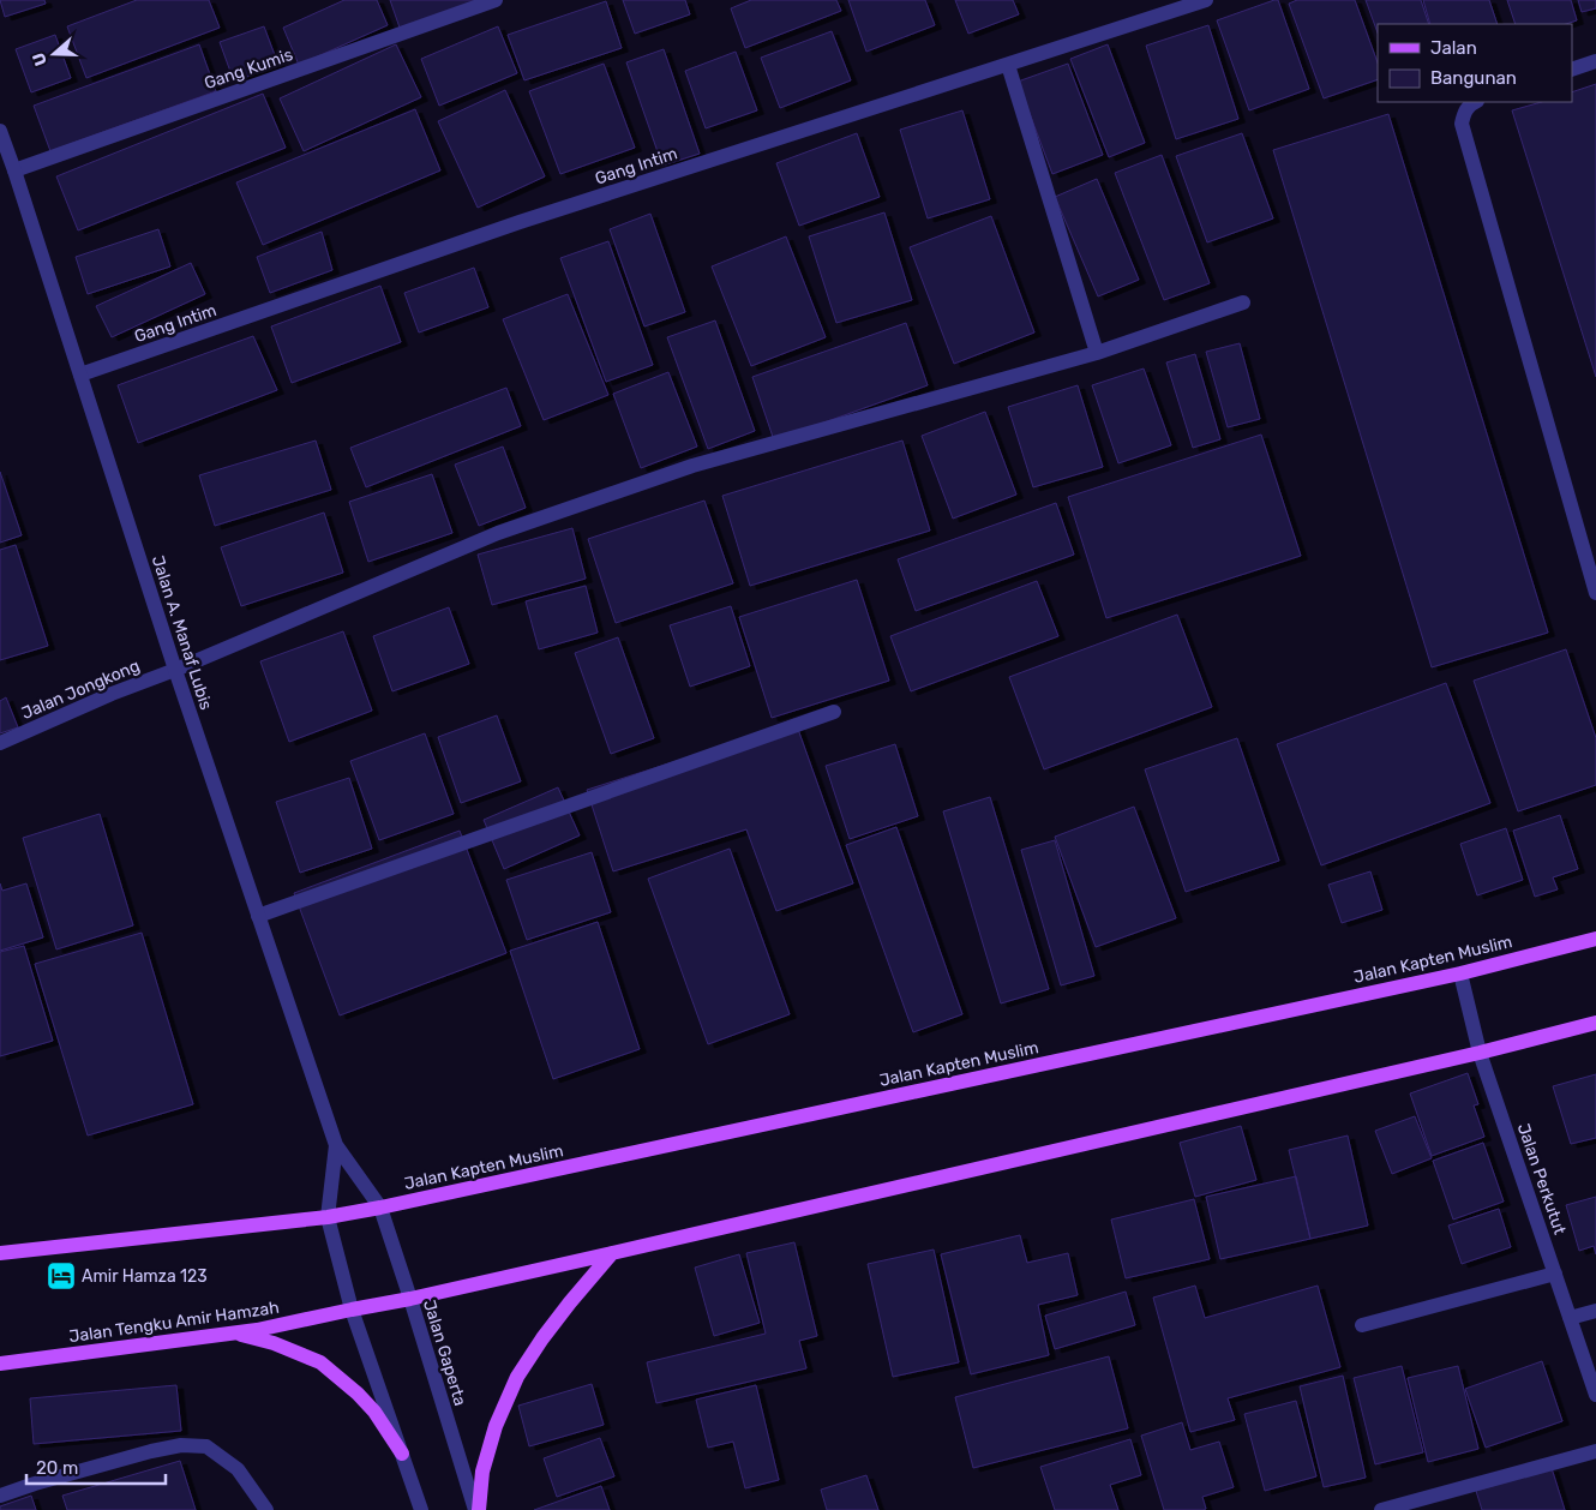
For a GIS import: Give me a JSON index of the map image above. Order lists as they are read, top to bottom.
{
  "streets": {
    "main road": ["Jalan Kapten Muslim", "Jalan Tengku Amir Hamzah"],
    "street": [
      "Gang Kumis",
      "Gang Intim",
      "Jalan A. Manaf Lubis",
      "Jalan Jongkong",
      "Jalan Perkutut",
      "Jalan Gaperta"
    ]
  },
  "crossings": [
    ["Gang Kumis", "Jalan A. Manaf Lubis"],
    ["Gang Intim", "Jalan A. Manaf Lubis"],
    ["Jalan A. Manaf Lubis", "Jalan Jongkong"],
    ["Jalan A. Manaf Lubis", "Jalan Kapten Muslim"],
    ["Jalan A. Manaf Lubis", "Jalan Gaperta"],
    ["Jalan Kapten Muslim", "Jalan Perkutut"],
    ["Jalan Kapten Muslim", "Jalan Gaperta"]
  ],
  "places": {
    "hotel": ["Amir Hamza 123"]
  },
  "legend": ["Jalan", "Bangunan"],
  "scale_bar": "20 m",
  "north": "left"
}
